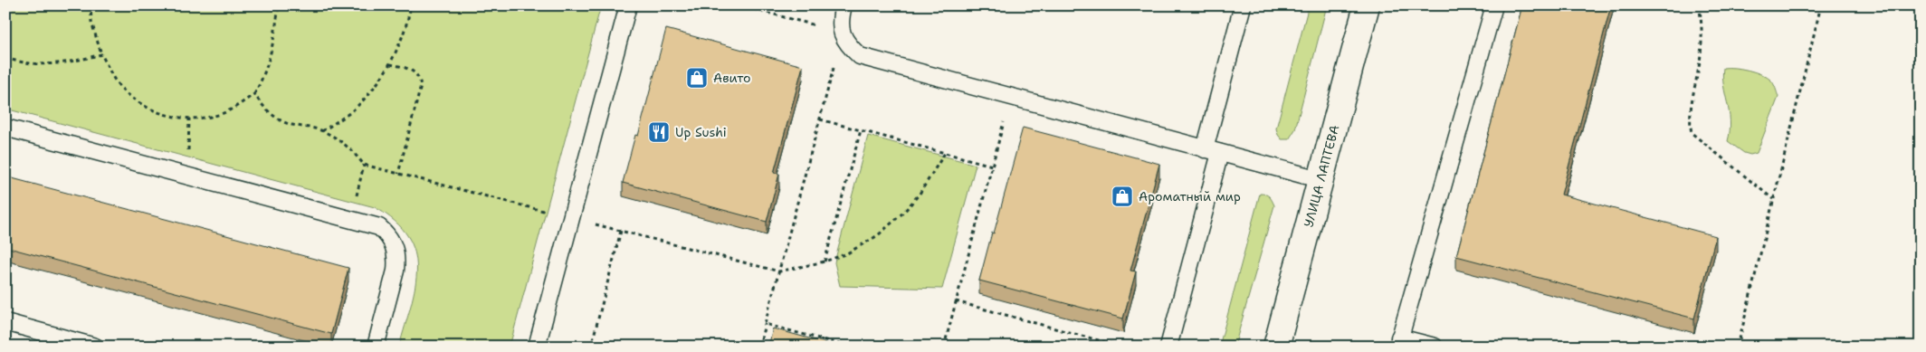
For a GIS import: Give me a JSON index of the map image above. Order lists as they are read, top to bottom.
{
  "streets": {
    "street": ["УЛИЦА ЛАПТЕВА"]
  },
  "places": {
    "shop": ["Авито", "Ароматный мир"],
    "restaurant": ["Up Sushi"]
  }
}
